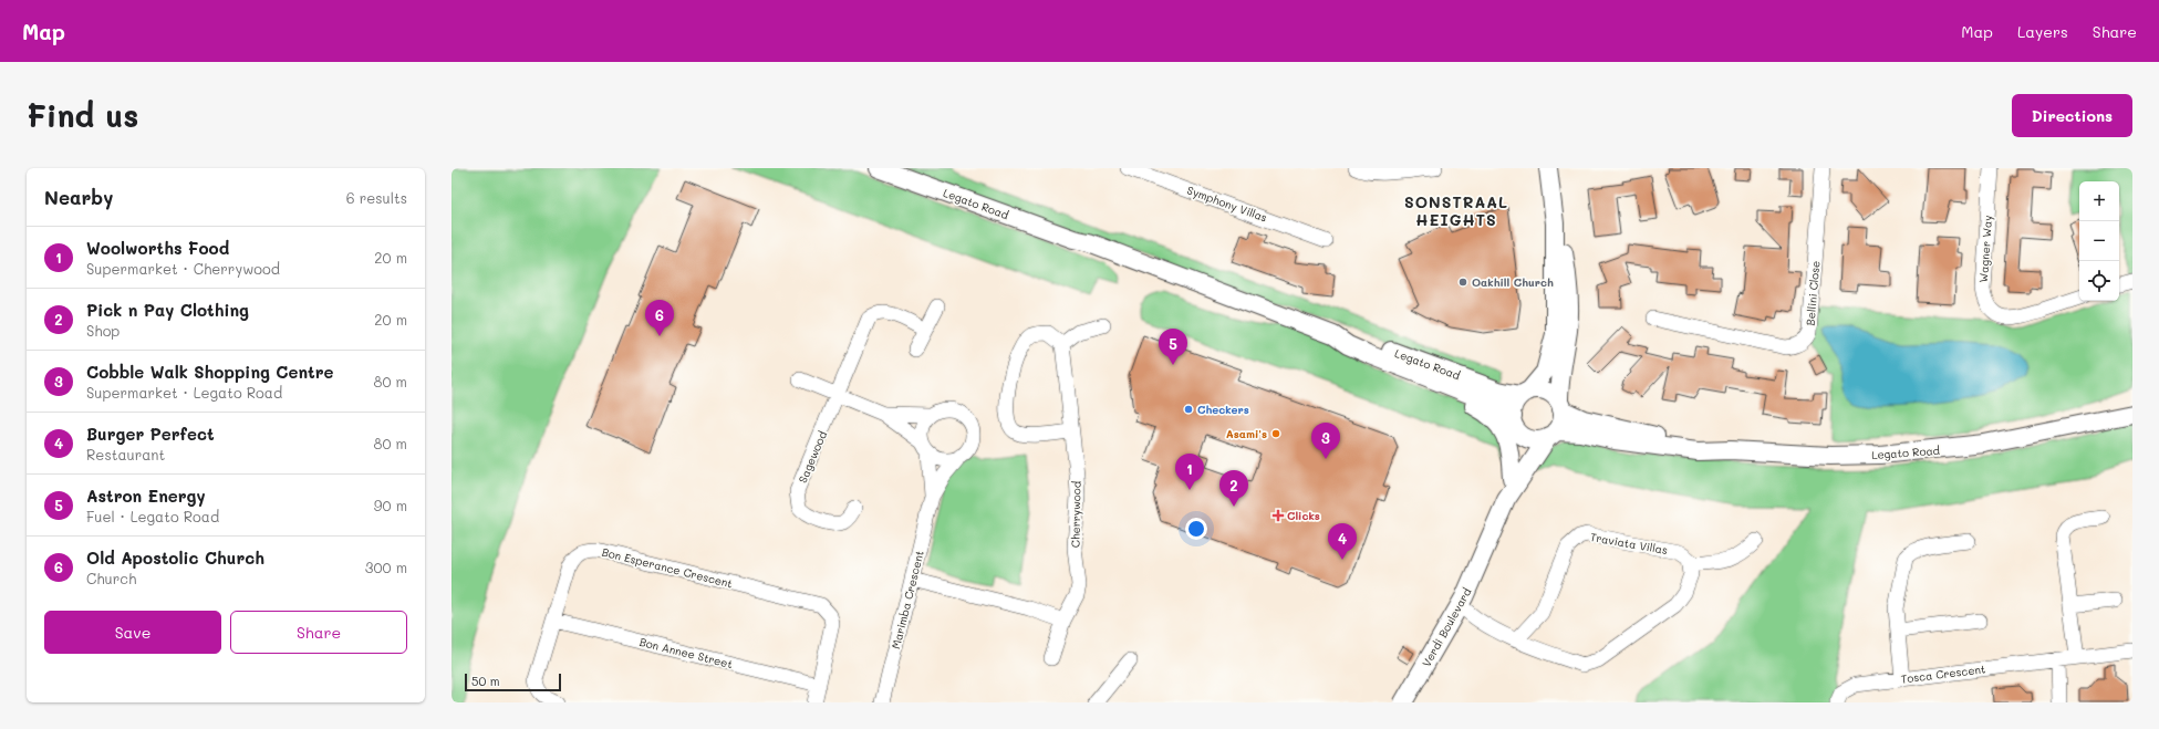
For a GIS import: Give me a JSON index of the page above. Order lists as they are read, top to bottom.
{
  "streets": {
    "street": [
      "Legato Road",
      "Symphony Villas",
      "Wagner Way",
      "Bellini Close",
      "Sagewood",
      "Cherrywood",
      "Traviata Villas",
      "Bon Esperance Crescent",
      "Marimba Crescent",
      "Verdi Boulevard",
      "Bon Annee Street",
      "Tosca Crescent"
    ]
  },
  "crossings": [
    ["Legato Road", "Verdi Boulevard"],
    ["Bon Esperance Crescent", "Bon Annee Street"]
  ],
  "districts": ["SONSTRAAL HEIGHTS"],
  "places": {
    "other": ["Oakhill Church", "Checkers", "Asami's"],
    "health": ["Clicks"]
  },
  "scale_bar": "50 m",
  "page": {
    "header": "Map",
    "nav": ["Map", "Layers", "Share"],
    "buttons": [
      "Directions",
      ["Save", "Share"]
    ],
    "title": "Find us",
    "heading": ["Nearby", "6 results"],
    "map_buttons": ["+", "−"],
    "list": [
      {
        "mark": "1",
        "name": "Woolworths Food",
        "note": "Supermarket · Cherrywood",
        "value": "20 m"
      },
      {
        "mark": "2",
        "name": "Pick n Pay Clothing",
        "note": "Shop",
        "value": "20 m"
      },
      {
        "mark": "3",
        "name": "Cobble Walk Shopping Centre",
        "note": "Supermarket · Legato Road",
        "value": "80 m"
      },
      {
        "mark": "4",
        "name": "Burger Perfect",
        "note": "Restaurant",
        "value": "80 m"
      },
      {
        "mark": "5",
        "name": "Astron Energy",
        "note": "Fuel · Legato Road",
        "value": "90 m"
      },
      {
        "mark": "6",
        "name": "Old Apostolic Church",
        "note": "Church",
        "value": "300 m"
      }
    ],
    "pins": [
      "6",
      "5",
      "3",
      "1",
      "2",
      "4"
    ],
    "scale": "50 m"
  }
}
